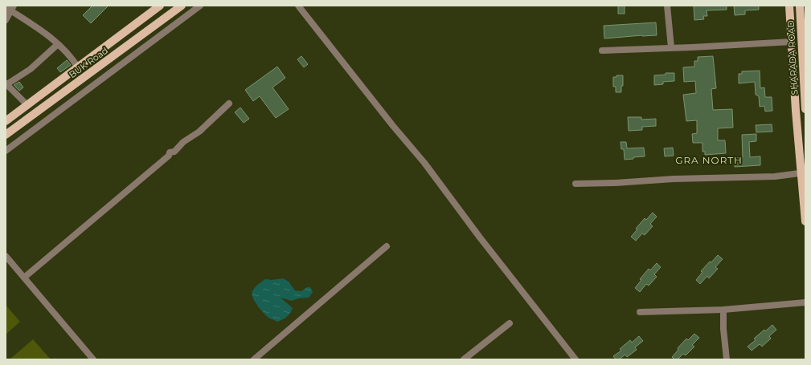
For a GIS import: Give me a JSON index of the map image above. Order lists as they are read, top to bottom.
{
  "streets": {
    "main road": ["SHARADA ROAD", "BUK Road"]
  },
  "districts": ["GRA NORTH"]
}
